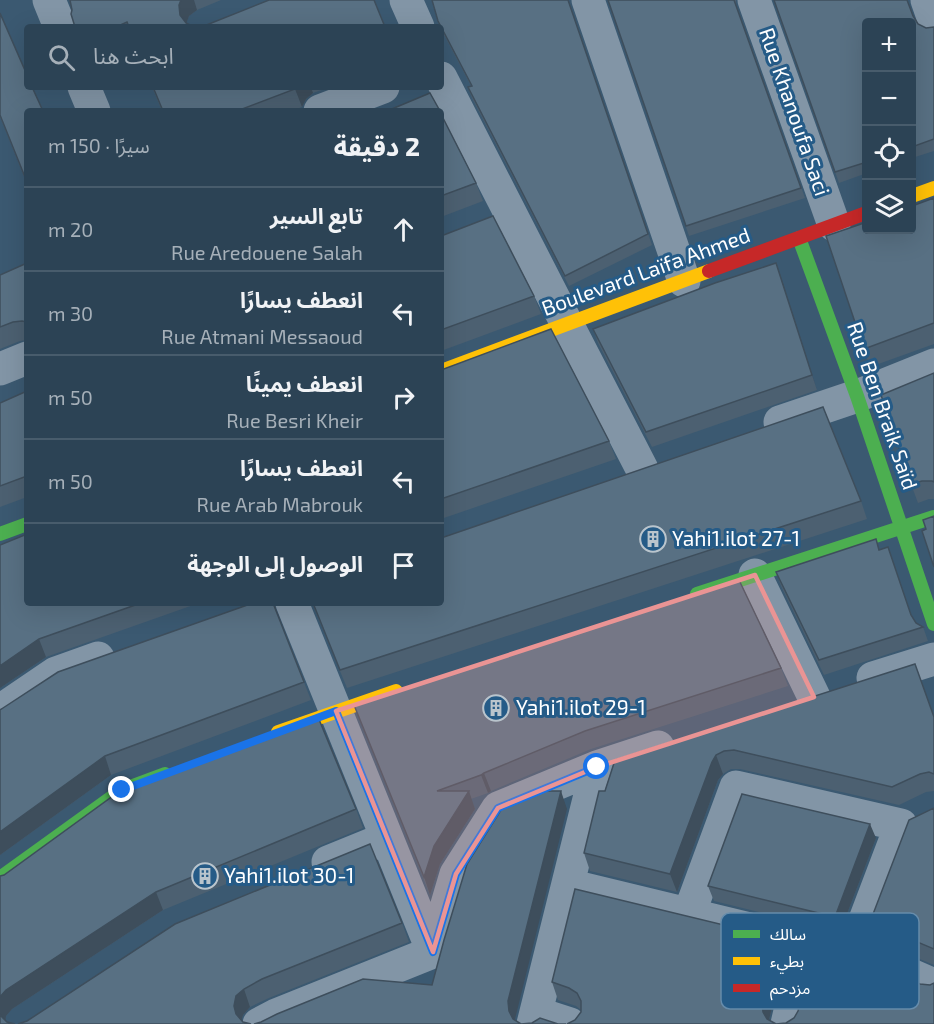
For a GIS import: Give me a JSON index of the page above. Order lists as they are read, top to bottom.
{
  "streets": {
    "street": ["Rue Khanoufa Saci", "Boulevard Laïfa Ahmed", "Rue Ben Braik Saïd"]
  },
  "crossings": [
    ["Rue Khanoufa Saci", "Boulevard Laïfa Ahmed"],
    ["Boulevard Laïfa Ahmed", "Rue Ben Braik Saïd"]
  ],
  "places": {
    "building": ["Yahi1.ilot 27-1", "Yahi1.ilot 29-1", "Yahi1.ilot 30-1"]
  },
  "legend": ["سالك", "بطيء", "مزدحم"],
  "page": {
    "map_buttons": ["+", "−"],
    "search": "ابحث هنا",
    "heading": ["2 دقيقة", "سيرًا · 150 m"],
    "list": [
      ["تابع السير", "Rue Aredouene Salah", "20 m"],
      ["انعطف يسارًا", "Rue Atmani Messaoud", "30 m"],
      ["انعطف يمينًا", "Rue Besri Kheir", "50 m"],
      ["انعطف يسارًا", "Rue Arab Mabrouk", "50 m"],
      "الوصول إلى الوجهة"
    ]
  }
}
